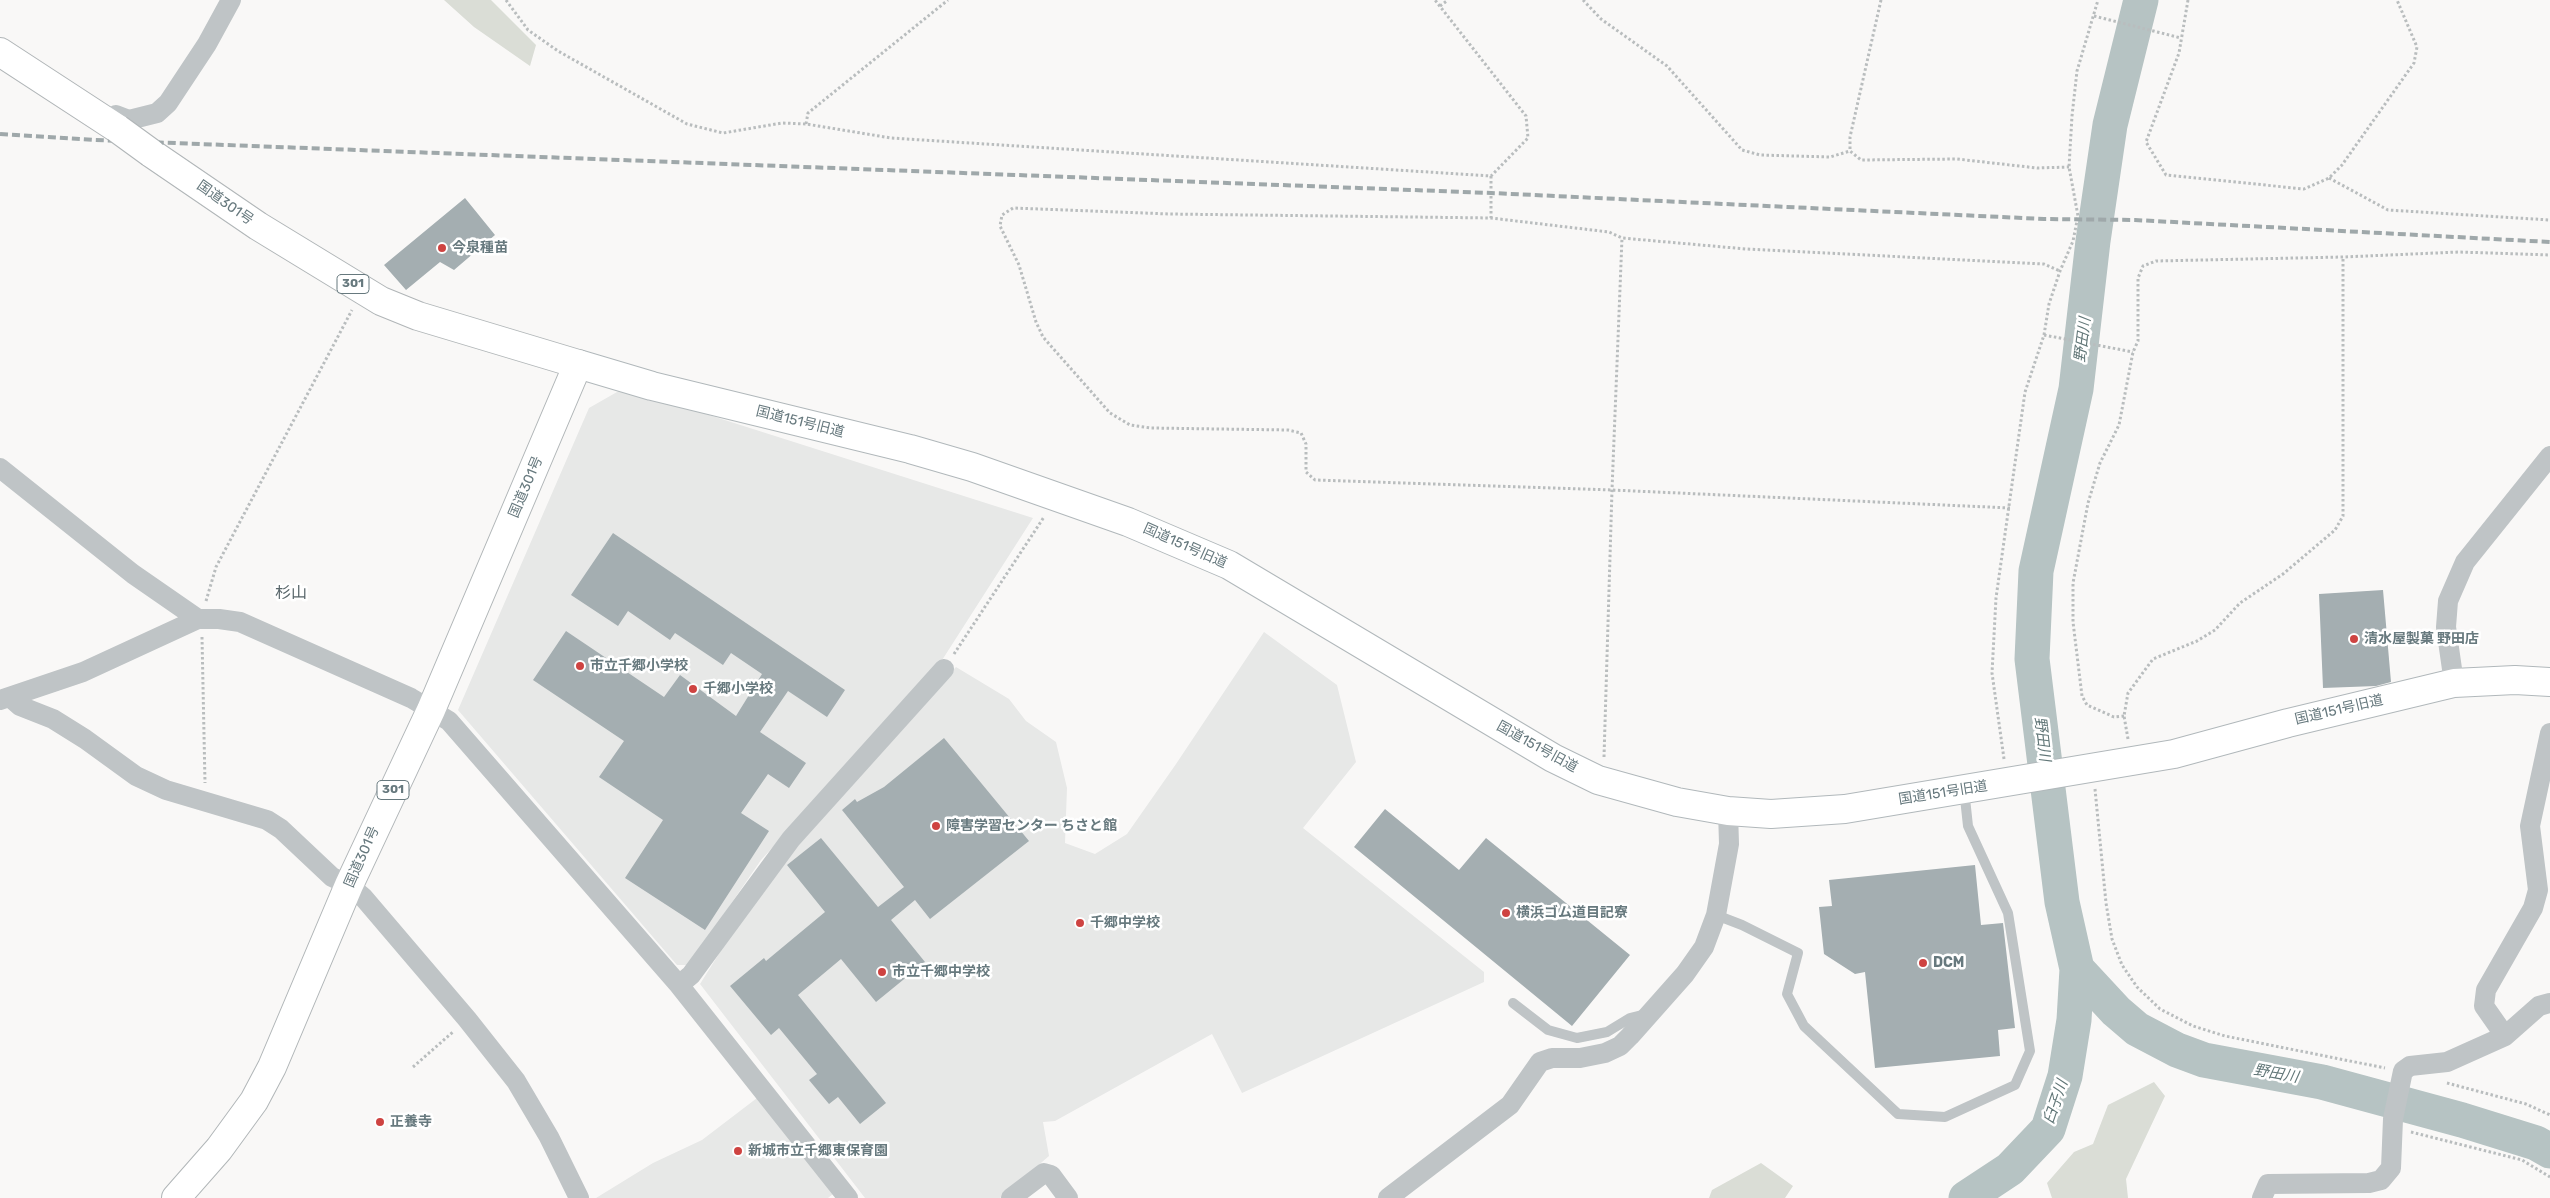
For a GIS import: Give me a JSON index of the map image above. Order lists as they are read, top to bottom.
{
  "streets": {
    "main road": ["国道301号", "301", "国道151号旧道"]
  },
  "crossings": [
    ["国道301号", "国道151号旧道"]
  ],
  "districts": ["杉山"],
  "water": ["野田川", "臼子川"],
  "places": [
    "今泉種苗",
    "清水屋製菓 野田店",
    "市立千郷小学校",
    "千郷小学校",
    "障害学習センター ちさと館",
    "横浜ゴム道目記寮",
    "千郷中学校",
    "DCM",
    "市立千郷中学校",
    "正養寺",
    "新城市立千郷東保育園"
  ]
}
